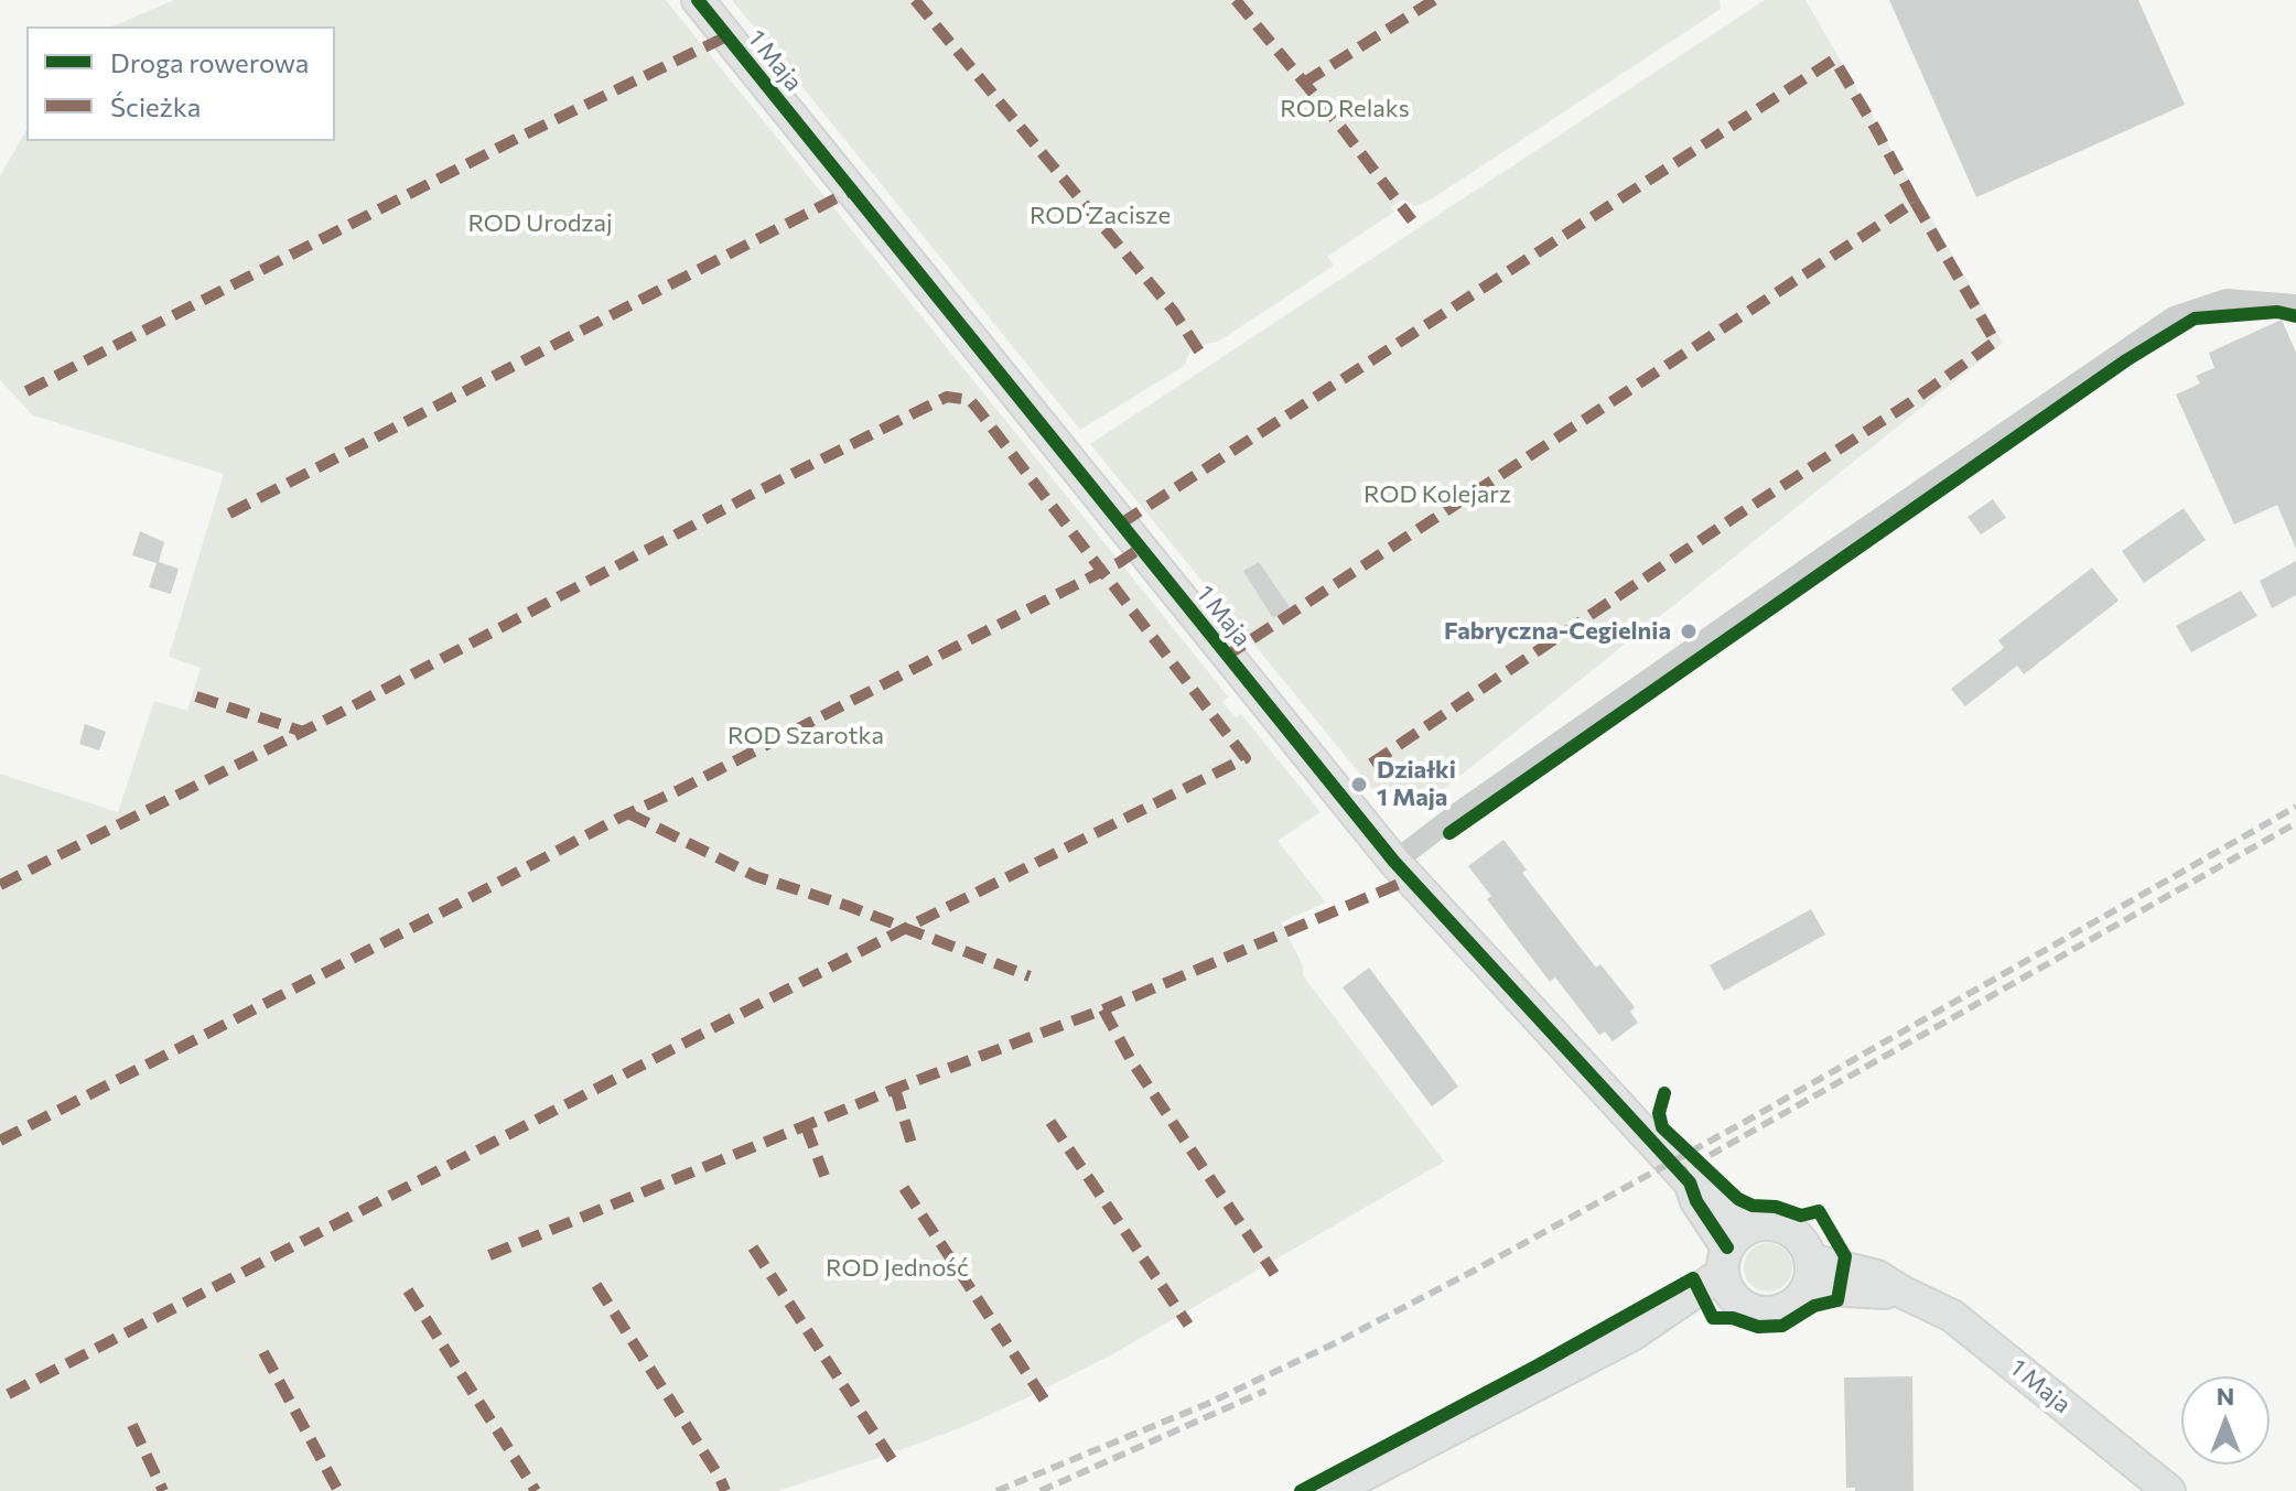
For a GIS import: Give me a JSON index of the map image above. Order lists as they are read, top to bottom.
{
  "streets": {
    "street": ["1 Maja"]
  },
  "parks": [
    "ROD Relaks",
    "ROD Zacisze",
    "ROD Urodzaj",
    "ROD Kolejarz",
    "ROD Szarotka",
    "ROD Jedność"
  ],
  "places": ["Fabryczna-Cegielnia", "Działki 1 Maja"],
  "legend": ["Droga rowerowa", "Ścieżka"],
  "north": "top"
}
